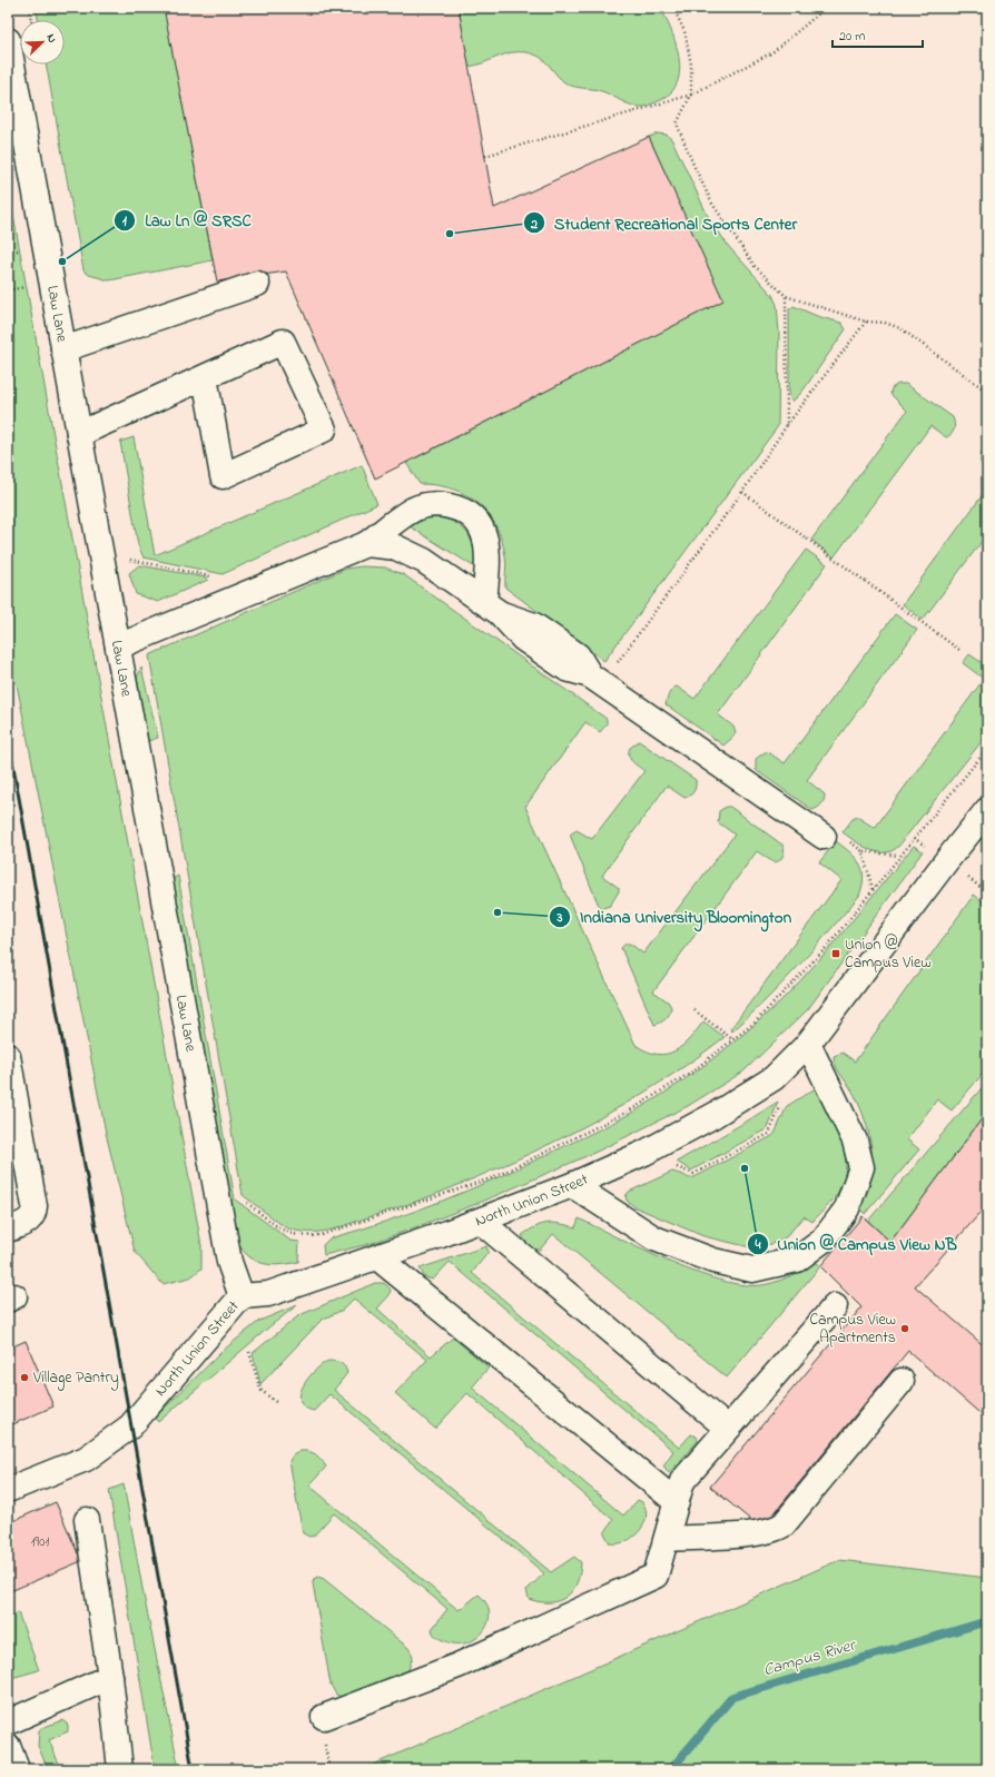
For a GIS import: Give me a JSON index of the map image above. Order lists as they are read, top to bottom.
{
  "streets": {
    "street": ["Law Lane", "North Union Street"]
  },
  "crossings": [
    ["Law Lane", "North Union Street"]
  ],
  "water": ["Campus River"],
  "places": {
    "other": [
      "Student Recreational Sports Center",
      "Law Ln @ SRSC",
      "Indiana University Bloomington",
      "Union @ Campus View NB",
      "Campus View Apartments",
      "Village Pantry"
    ],
    "transit": ["Union @ Campus View"]
  },
  "house_numbers": ["1901"],
  "scale_bar": "20 m",
  "north": "top right"
}
